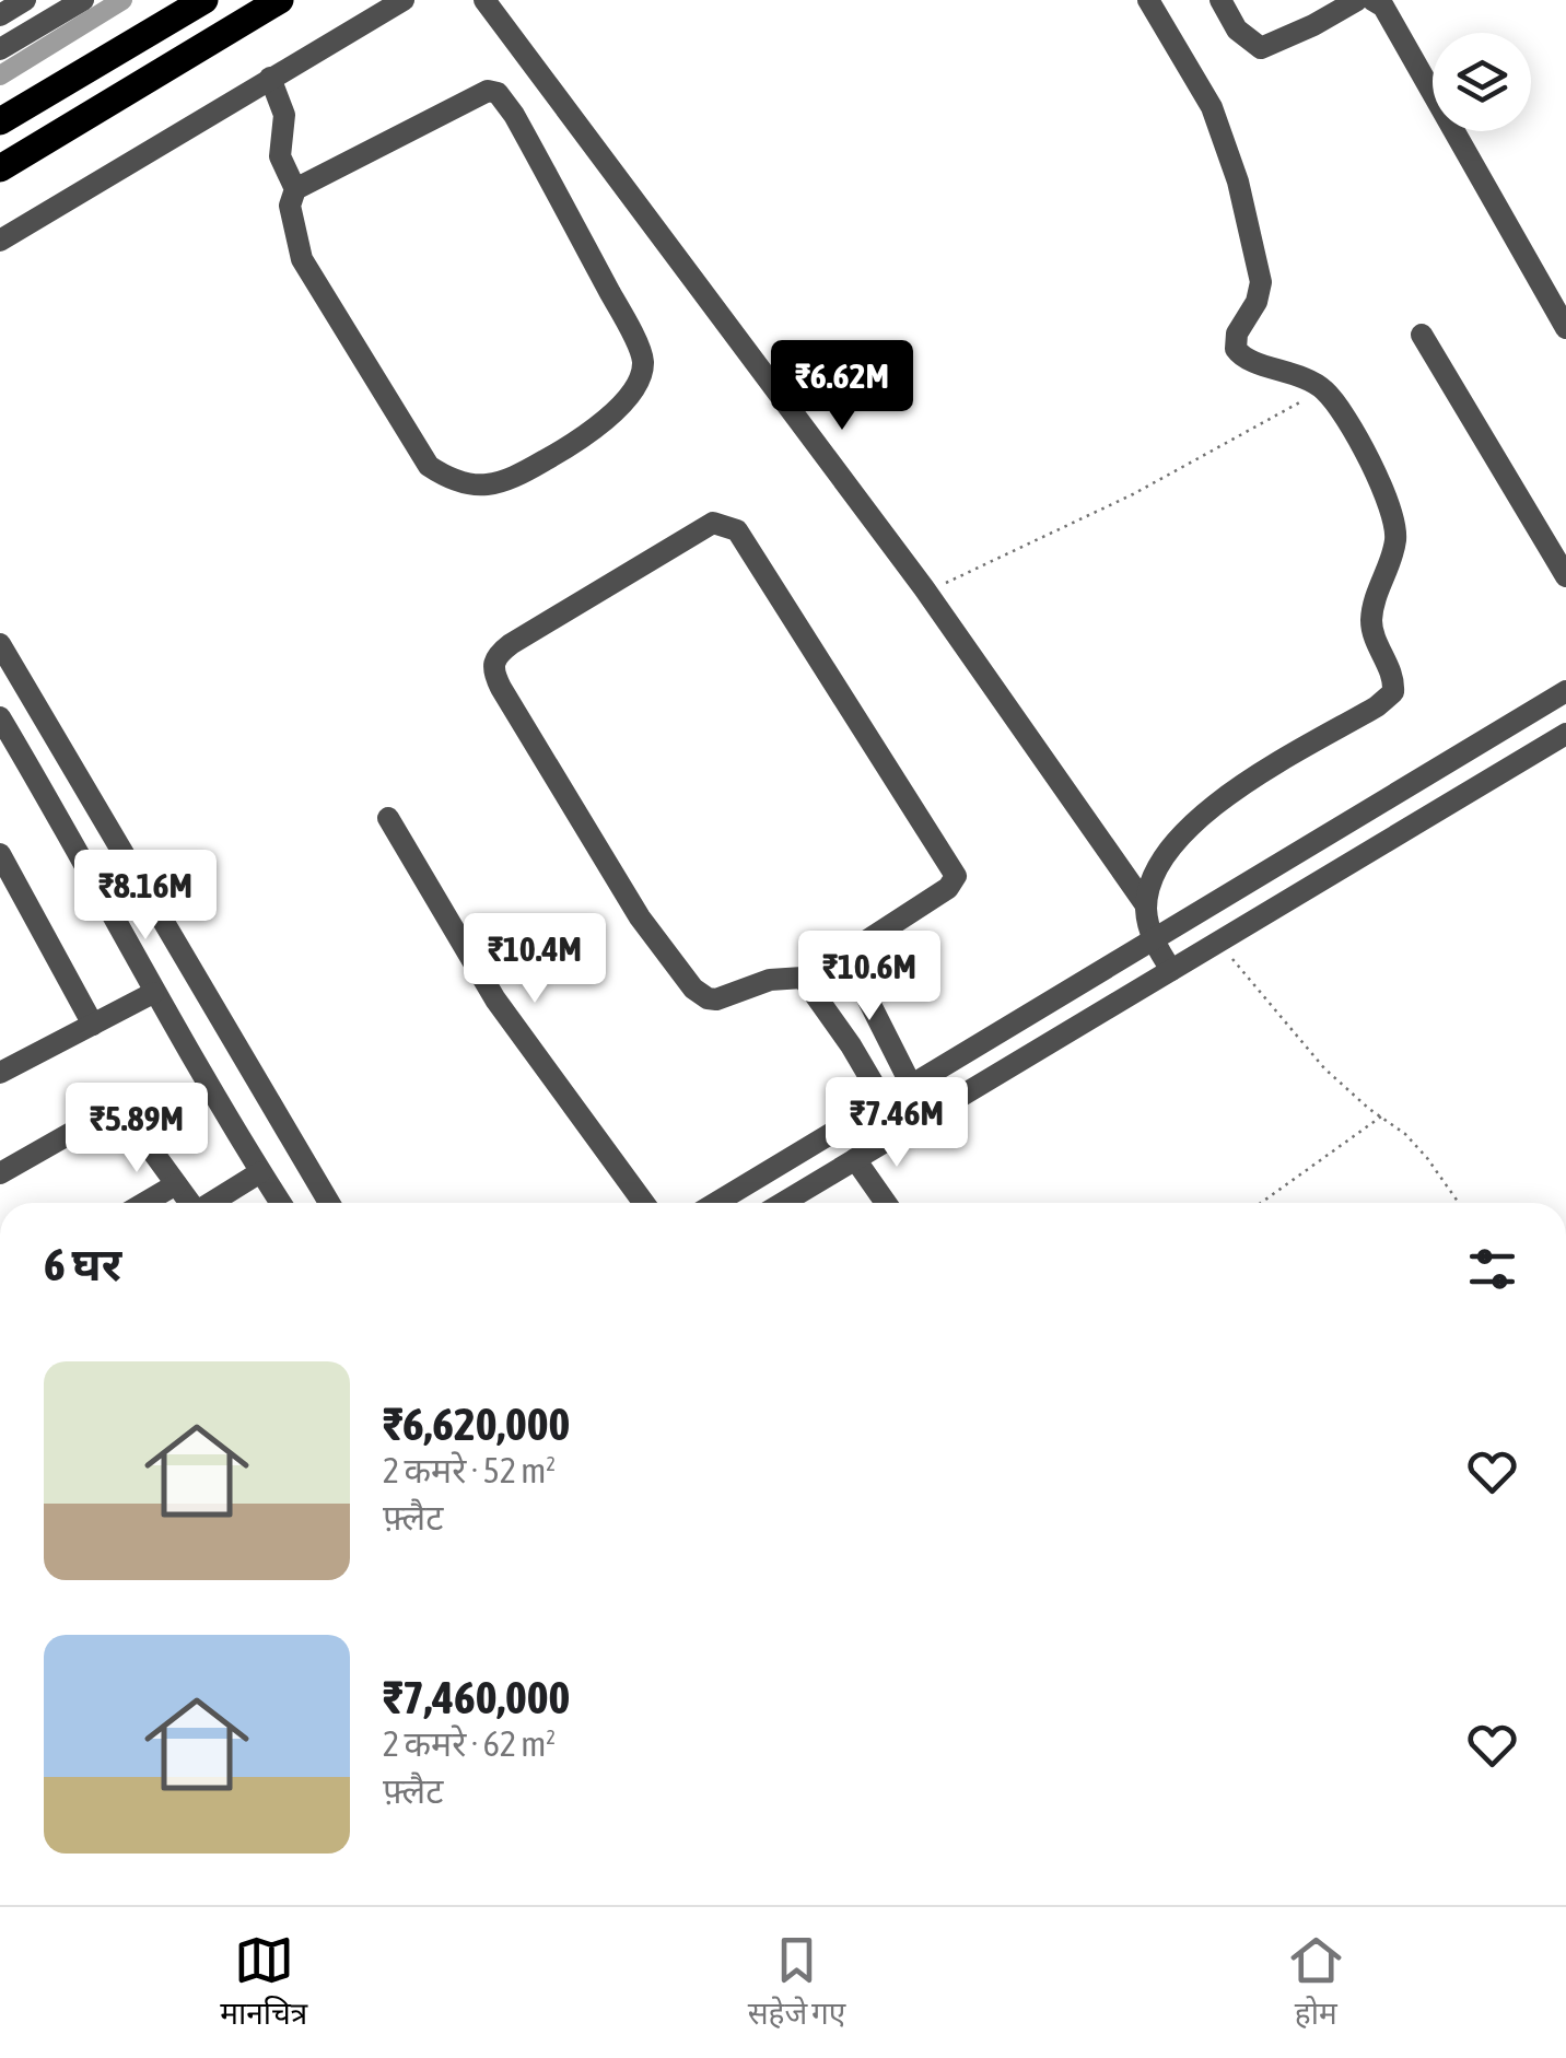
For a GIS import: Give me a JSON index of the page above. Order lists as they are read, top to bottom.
{
  "page": {
    "price": [
      "₹6.62M",
      "₹8.16M",
      "₹10.4M",
      "₹10.6M",
      "₹7.46M",
      "₹5.89M"
    ],
    "heading": "6 घर",
    "list": [
      {
        "name": "₹6,620,000",
        "note": "2 कमरे · 52 m² · फ़्लैट"
      },
      {
        "name": "₹7,460,000",
        "note": "2 कमरे · 62 m² · फ़्लैट"
      }
    ],
    "tabs": ["मानचित्र", "सहेजे गए", "होम"]
  }
}
